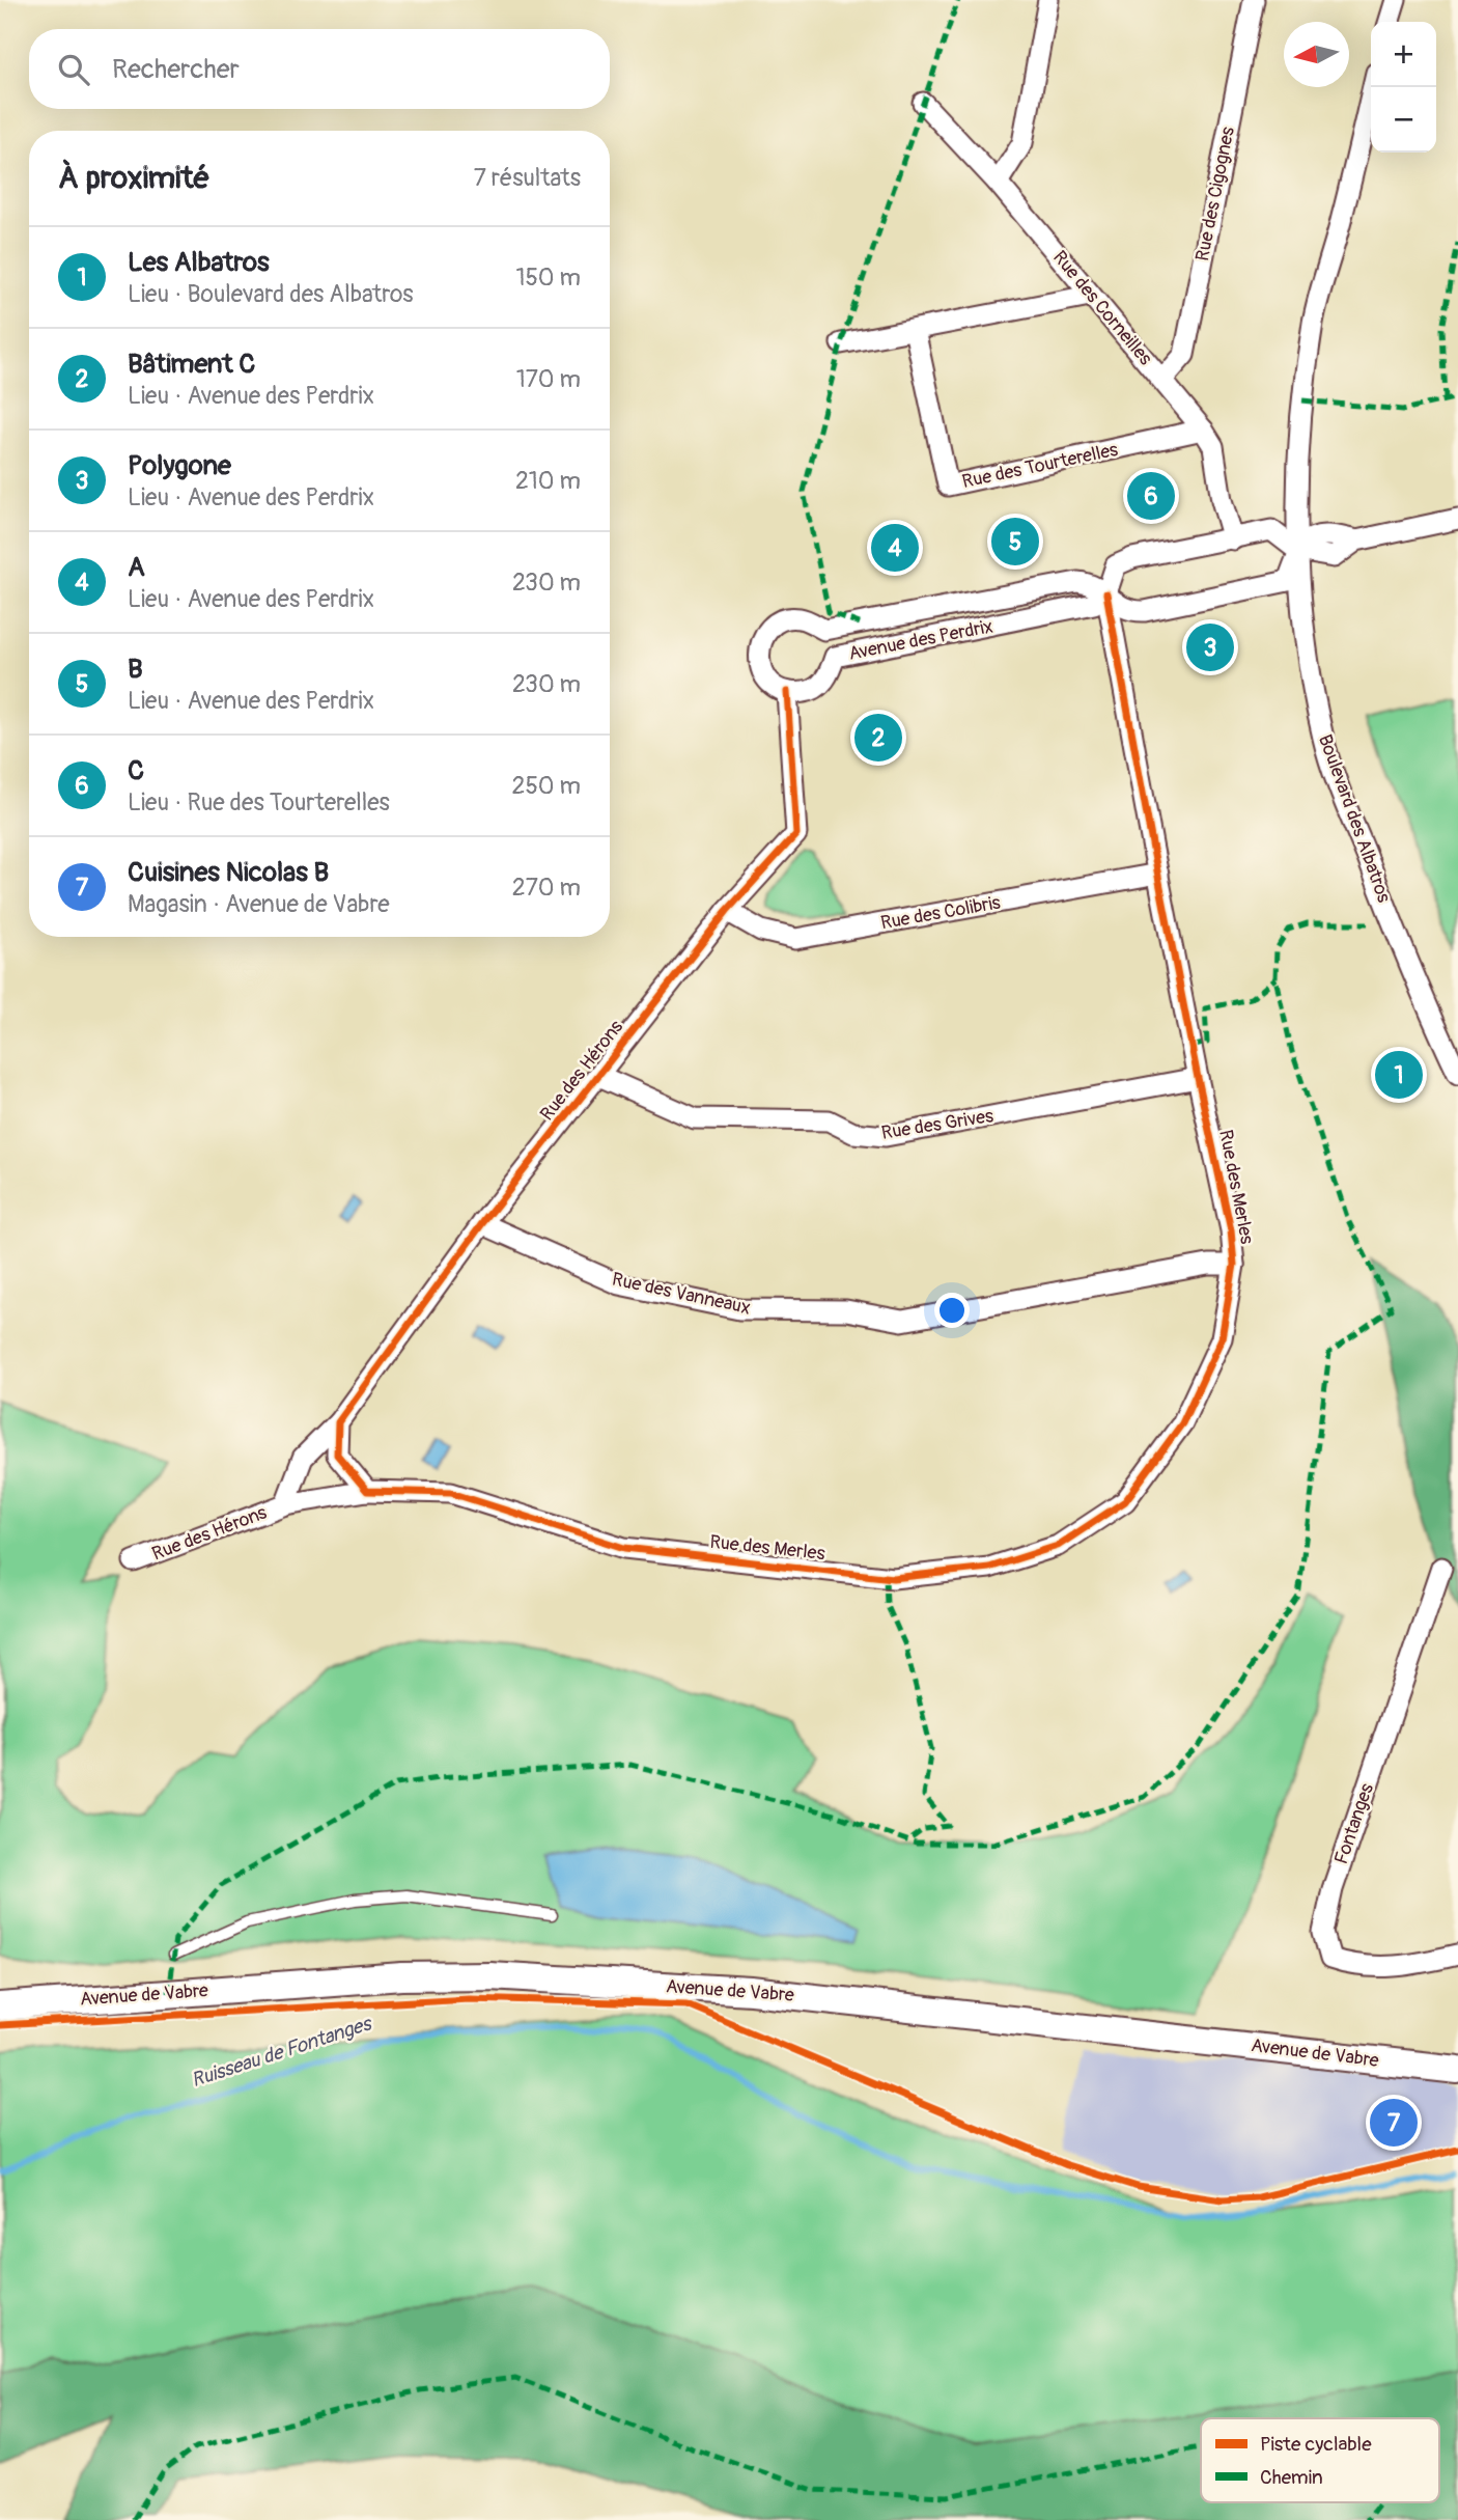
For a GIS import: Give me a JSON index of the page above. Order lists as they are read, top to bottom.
{
  "streets": {
    "main road": ["Avenue de Vabre"],
    "street": [
      "Rue des Cigognes",
      "Rue des Corneilles",
      "Rue des Tourterelles",
      "Avenue des Perdrix",
      "Boulevard des Albatros",
      "Rue des Colibris",
      "Rue des Hérons",
      "Rue des Grives",
      "Rue des Merles",
      "Rue des Vanneaux",
      "Fontanges"
    ]
  },
  "crossings": [
    ["Rue des Cigognes", "Rue des Corneilles"],
    ["Rue des Corneilles", "Rue des Tourterelles"],
    ["Avenue des Perdrix", "Boulevard des Albatros"],
    ["Avenue des Perdrix", "Rue des Hérons"],
    ["Avenue des Perdrix", "Rue des Merles"],
    ["Rue des Colibris", "Rue des Hérons"],
    ["Rue des Colibris", "Rue des Merles"],
    ["Rue des Hérons", "Rue des Grives"],
    ["Rue des Hérons", "Rue des Merles"],
    ["Rue des Hérons", "Rue des Vanneaux"],
    ["Rue des Grives", "Rue des Merles"],
    ["Rue des Merles", "Rue des Vanneaux"]
  ],
  "water": ["Ruisseau de Fontanges"],
  "legend": ["Piste cyclable", "Chemin"],
  "north": "left",
  "page": {
    "map_buttons": ["+", "−"],
    "search": "Rechercher",
    "heading": ["À proximité", "7 résultats"],
    "list": [
      {
        "mark": "1",
        "name": "Les Albatros",
        "note": "Lieu · Boulevard des Albatros",
        "value": "150 m"
      },
      {
        "mark": "2",
        "name": "Bâtiment C",
        "note": "Lieu · Avenue des Perdrix",
        "value": "170 m"
      },
      {
        "mark": "3",
        "name": "Polygone",
        "note": "Lieu · Avenue des Perdrix",
        "value": "210 m"
      },
      {
        "mark": "4",
        "name": "A",
        "note": "Lieu · Avenue des Perdrix",
        "value": "230 m"
      },
      {
        "mark": "5",
        "name": "B",
        "note": "Lieu · Avenue des Perdrix",
        "value": "230 m"
      },
      {
        "mark": "6",
        "name": "C",
        "note": "Lieu · Rue des Tourterelles",
        "value": "250 m"
      },
      {
        "mark": "7",
        "name": "Cuisines Nicolas B",
        "note": "Magasin · Avenue de Vabre",
        "value": "270 m"
      }
    ],
    "pins": [
      "6",
      "5",
      "4",
      "3",
      "2",
      "1",
      "7"
    ]
  }
}
